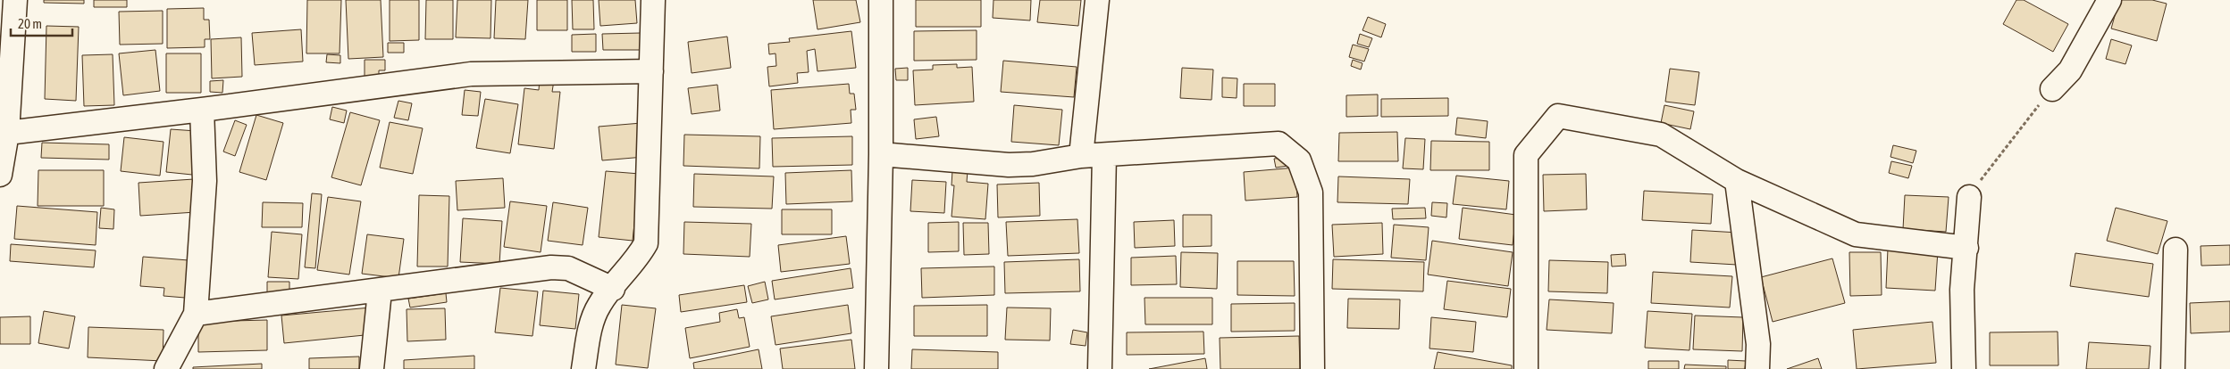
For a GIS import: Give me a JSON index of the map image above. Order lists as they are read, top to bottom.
{
  "scale_bar": "20 m"
}
